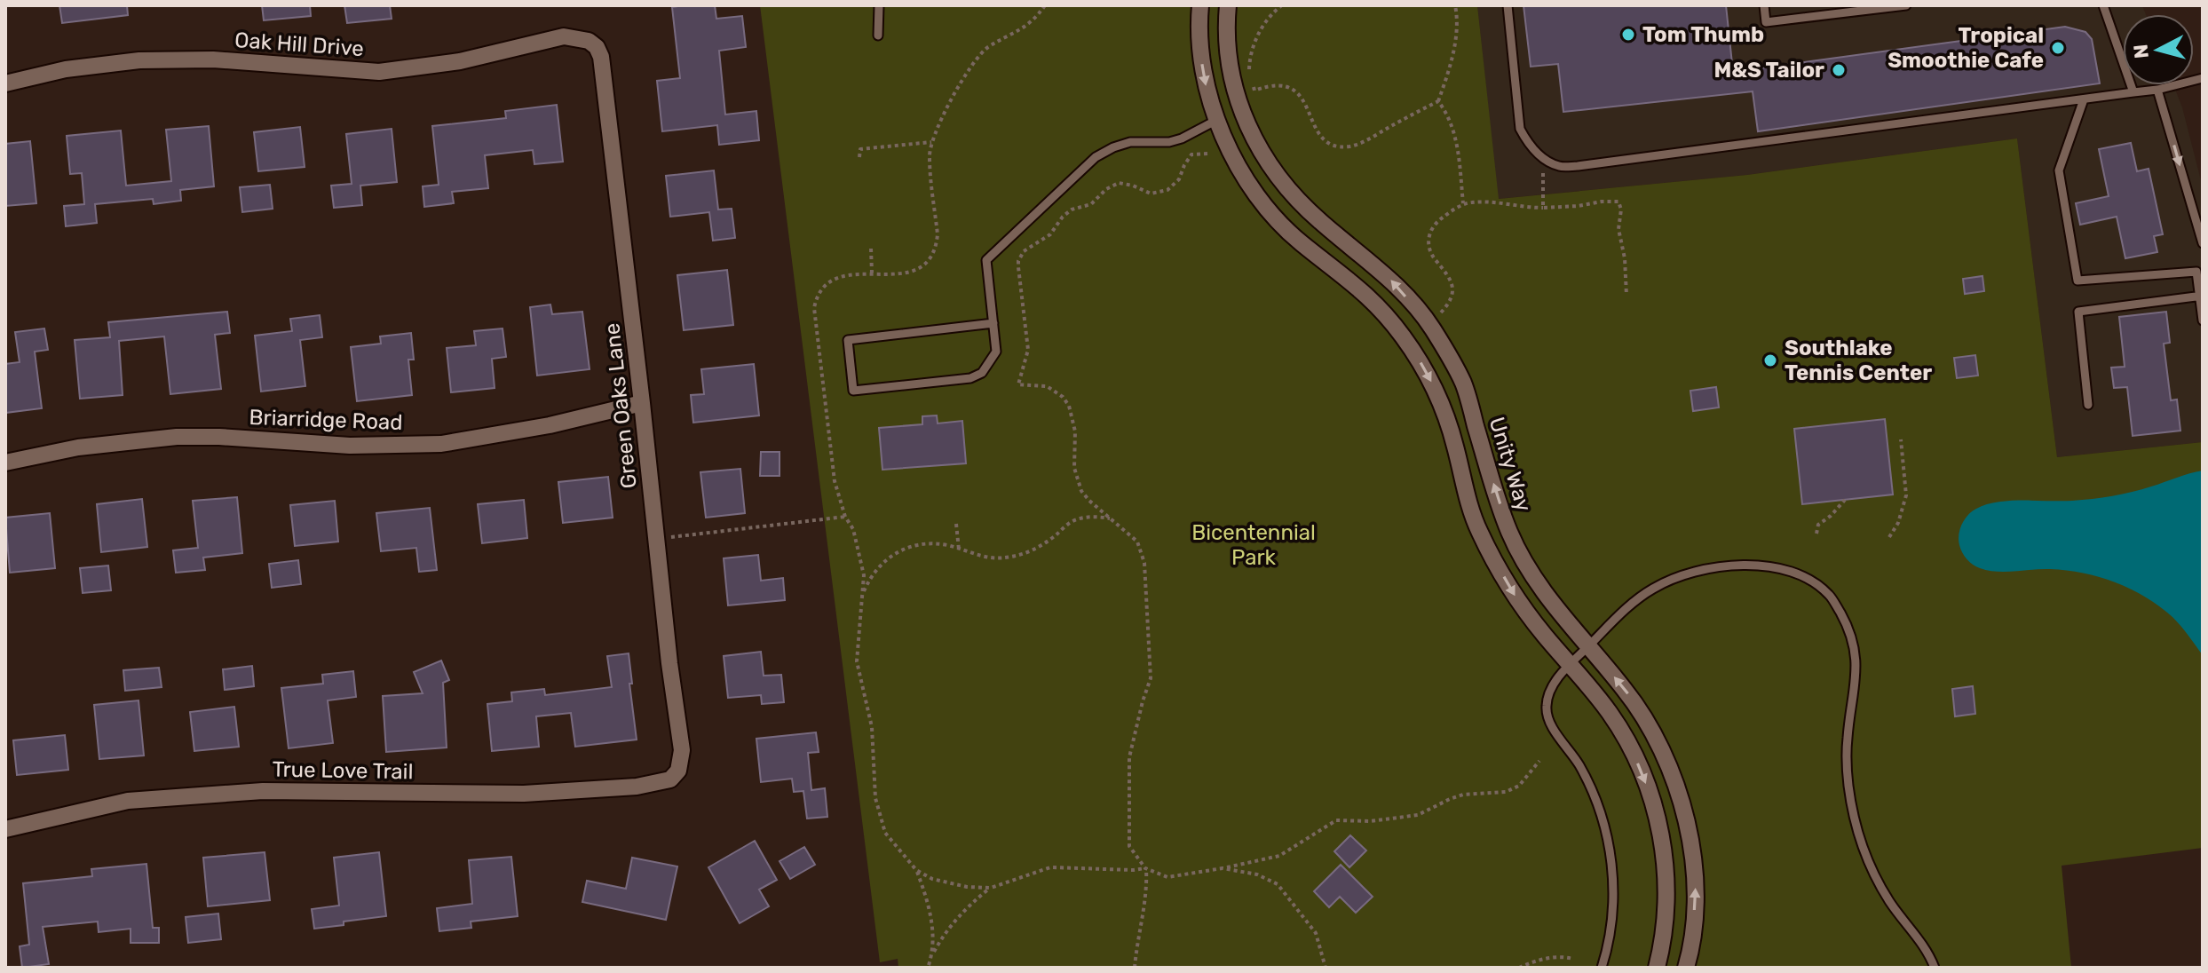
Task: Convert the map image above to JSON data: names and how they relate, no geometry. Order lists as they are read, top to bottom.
{
  "streets": {
    "street": [
      "Oak Hill Drive",
      "Green Oaks Lane",
      "Briarridge Road",
      "Unity Way",
      "True Love Trail"
    ]
  },
  "crossings": [
    ["Oak Hill Drive", "Green Oaks Lane"],
    ["Green Oaks Lane", "Briarridge Road"],
    ["Green Oaks Lane", "True Love Trail"]
  ],
  "parks": ["Bicentennial Park"],
  "places": [
    "Tom Thumb",
    "Tropical Smoothie Cafe",
    "M&S Tailor",
    "Southlake Tennis Center"
  ],
  "north": "left"
}
